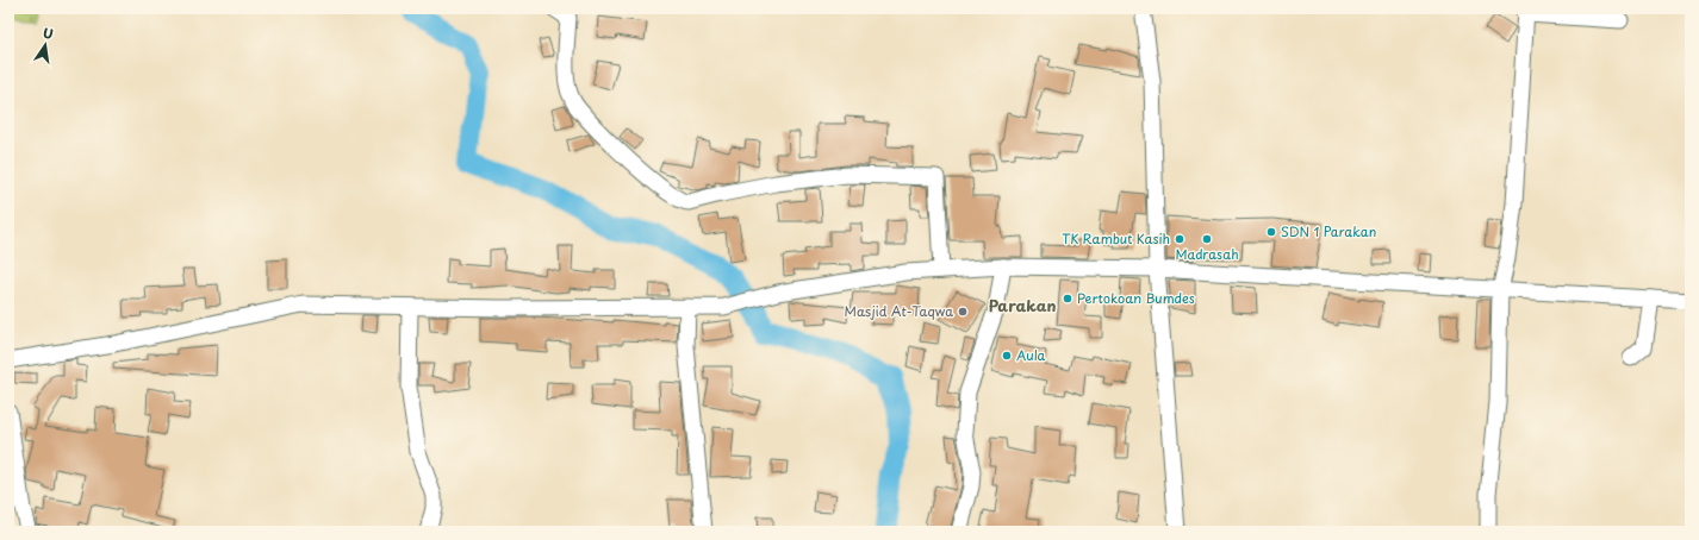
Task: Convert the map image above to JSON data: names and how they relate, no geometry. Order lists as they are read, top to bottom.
{
  "districts": ["Parakan"],
  "places": [
    "SDN 1 Parakan",
    "TK Rambut Kasih",
    "Madrasah",
    "Pertokoan Bumdes",
    "Masjid At-Taqwa",
    "Aula"
  ],
  "north": "top"
}
